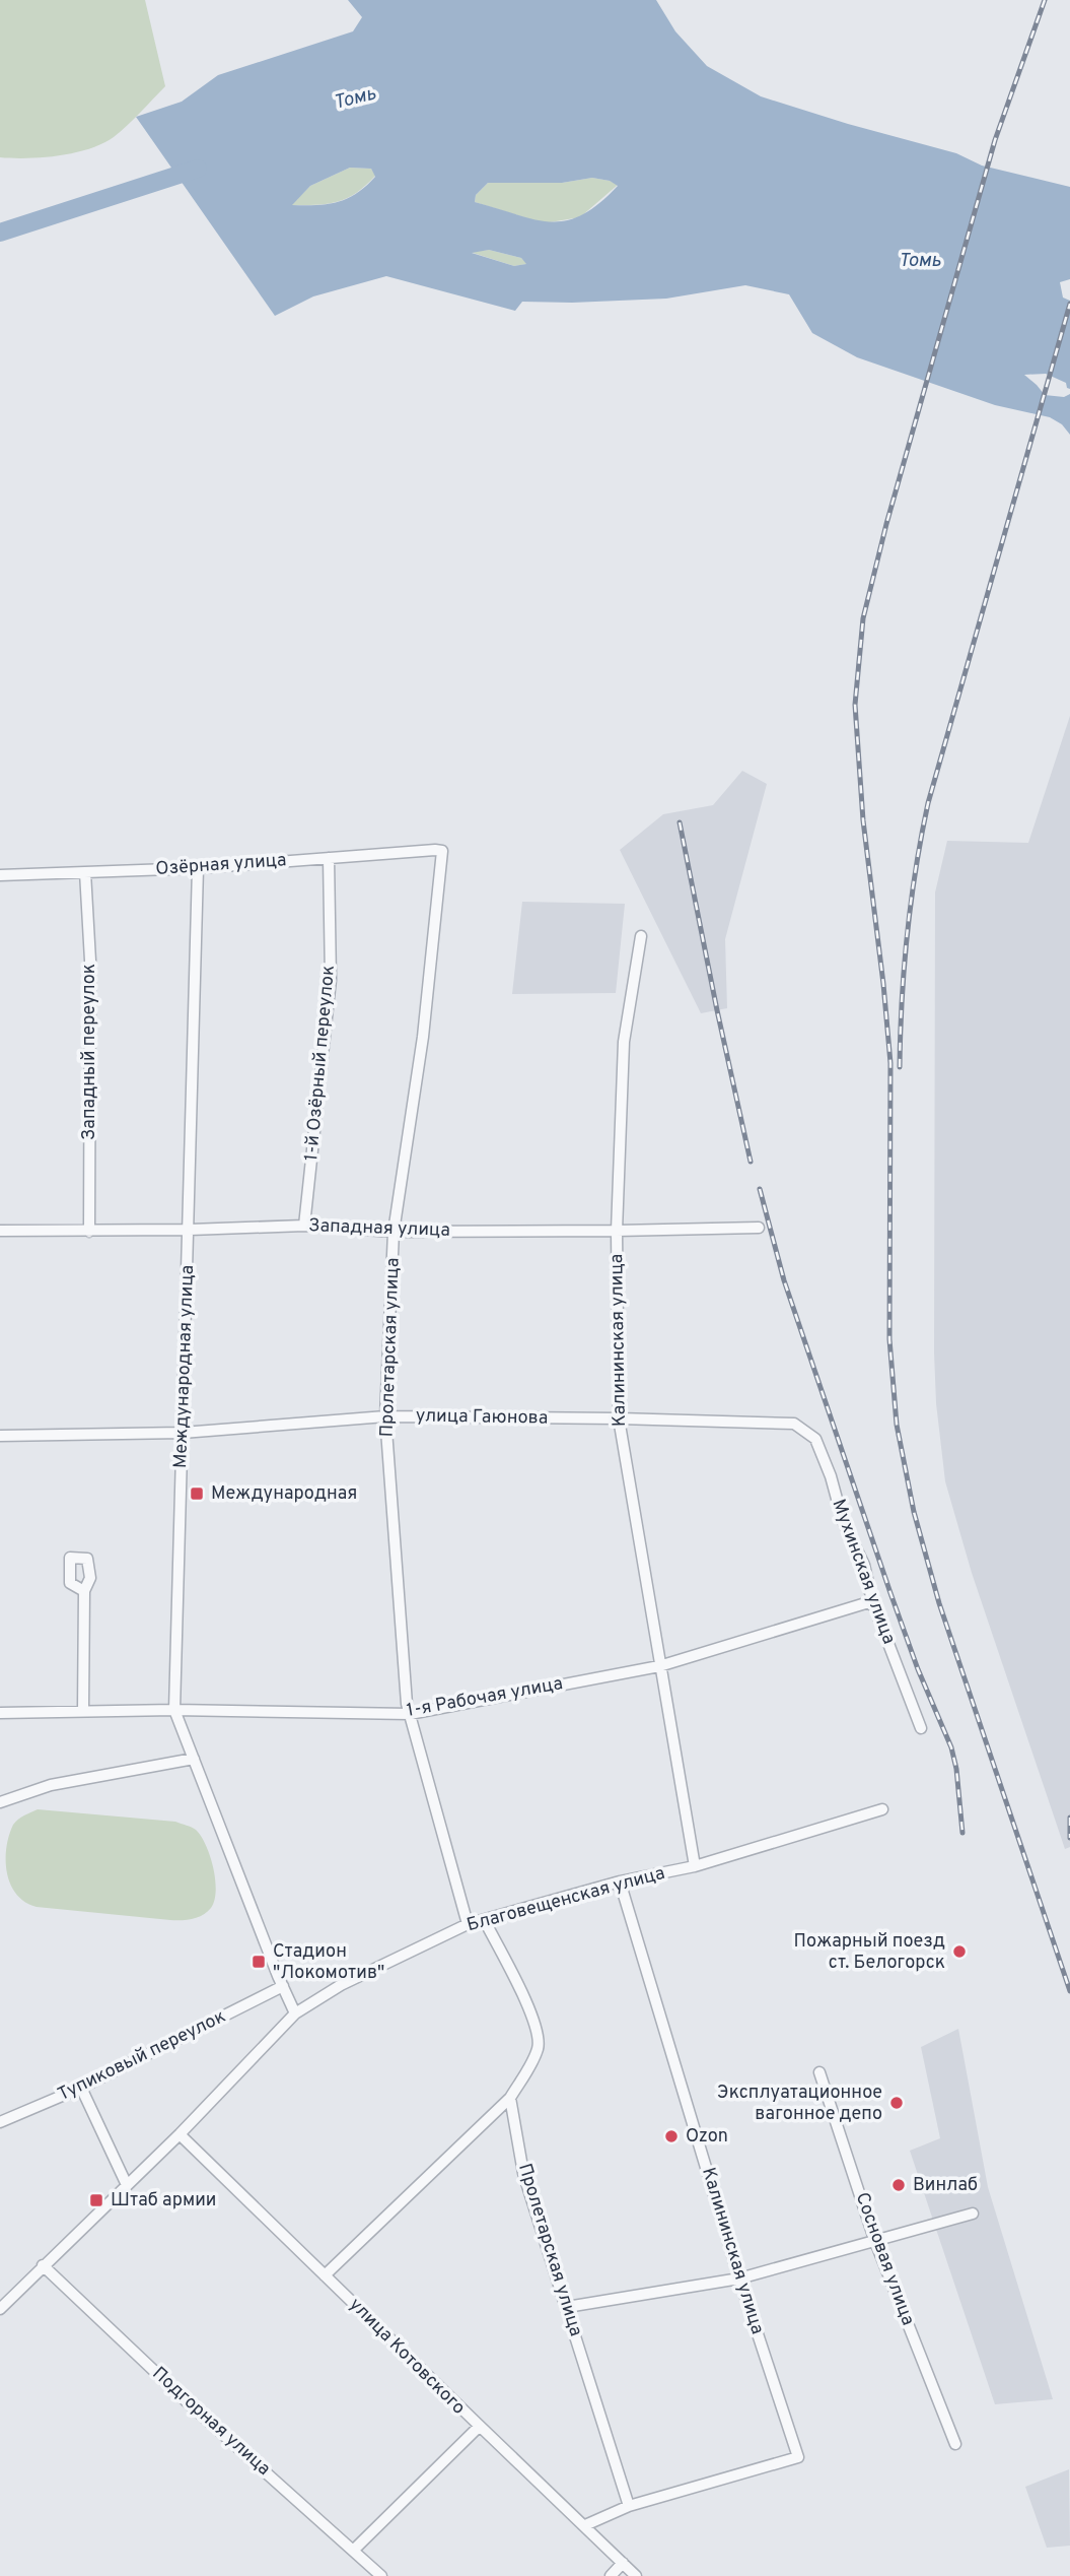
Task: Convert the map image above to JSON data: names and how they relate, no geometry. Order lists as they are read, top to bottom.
{
  "streets": {
    "street": [
      "Озёрная улица",
      "Западный переулок",
      "1-й Озёрный переулок",
      "Западная улица",
      "Калининская улица",
      "Пролетарская улица",
      "Международная улица",
      "улица Гаюнова",
      "Мухинская улица",
      "1-я Рабочая улица",
      "Благовещенская улица",
      "Тупиковый переулок",
      "Сосновая улица",
      "улица Котовского",
      "Подгорная улица"
    ]
  },
  "crossings": [
    ["Озёрная улица", "Западный переулок"],
    ["Озёрная улица", "1-й Озёрный переулок"],
    ["Озёрная улица", "Пролетарская улица"],
    ["Озёрная улица", "Международная улица"],
    ["Западный переулок", "Западная улица"],
    ["1-й Озёрный переулок", "Западная улица"],
    ["Западная улица", "Калининская улица"],
    ["Западная улица", "Пролетарская улица"],
    ["Западная улица", "Международная улица"],
    ["Калининская улица", "Пролетарская улица"],
    ["Калининская улица", "улица Гаюнова"],
    ["Калининская улица", "1-я Рабочая улица"],
    ["Калининская улица", "Благовещенская улица"],
    ["Пролетарская улица", "улица Гаюнова"],
    ["Пролетарская улица", "1-я Рабочая улица"],
    ["Пролетарская улица", "Благовещенская улица"],
    ["Международная улица", "улица Гаюнова"],
    ["Международная улица", "1-я Рабочая улица"],
    ["Международная улица", "Благовещенская улица"],
    ["Международная улица", "Тупиковый переулок"],
    ["улица Гаюнова", "Мухинская улица"],
    ["Мухинская улица", "1-я Рабочая улица"],
    ["Благовещенская улица", "улица Котовского"],
    ["Благовещенская улица", "Подгорная улица"]
  ],
  "water": ["Томь"],
  "places": {
    "transit": ["Международная", "Стадион \"Локомотив\"", "Штаб армии"],
    "other": [
      "Пожарный поезд ст. Белогорск",
      "Эксплуатационное вагонное депо",
      "Ozon",
      "Винлаб"
    ]
  }
}
